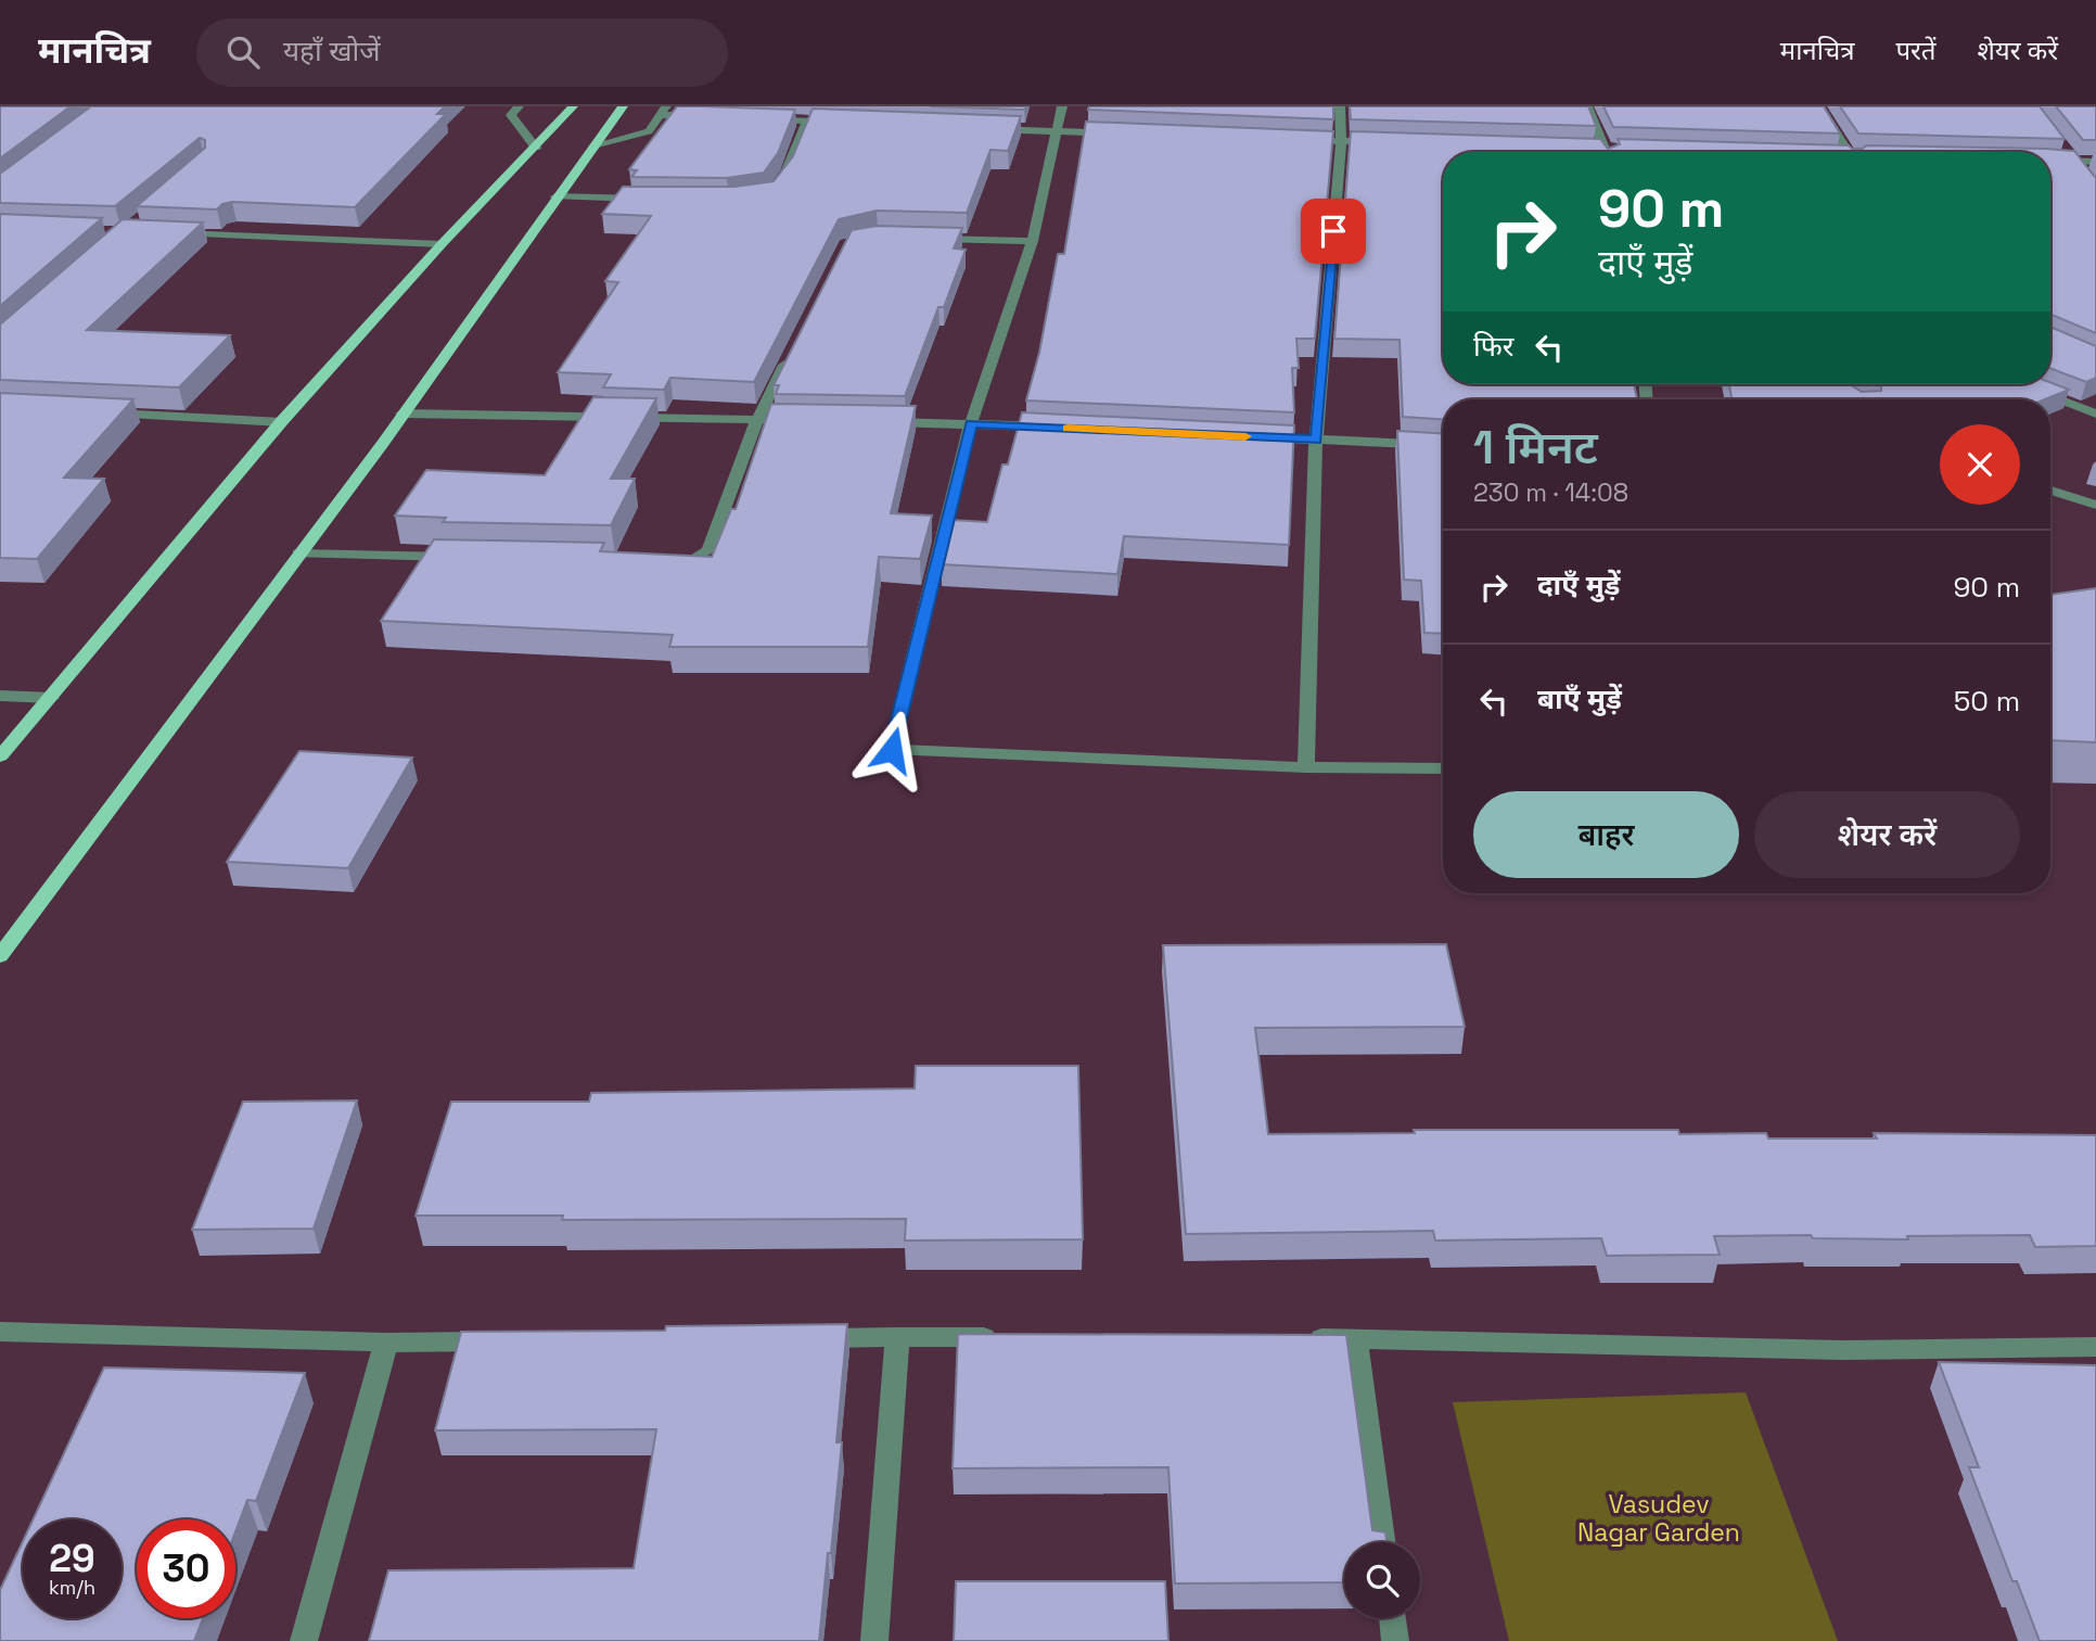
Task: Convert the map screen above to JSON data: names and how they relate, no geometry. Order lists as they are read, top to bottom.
{
  "parks": ["Vasudev Nagar Garden"],
  "page": {
    "header": "मानचित्र",
    "search": "यहाँ खोजें",
    "nav": ["मानचित्र", "परतें", "शेयर करें"],
    "turn": ["90 m", "दाएँ मुड़ें"],
    "then": "फिर",
    "heading": ["1 मिनट", "230 m · 14:08"],
    "list": [
      {
        "name": "दाएँ मुड़ें",
        "value": "90 m"
      },
      {
        "name": "बाएँ मुड़ें",
        "value": "50 m"
      }
    ],
    "buttons": ["बाहर", "शेयर करें"],
    "speed": "29 km/h",
    "limit": "30"
  }
}
